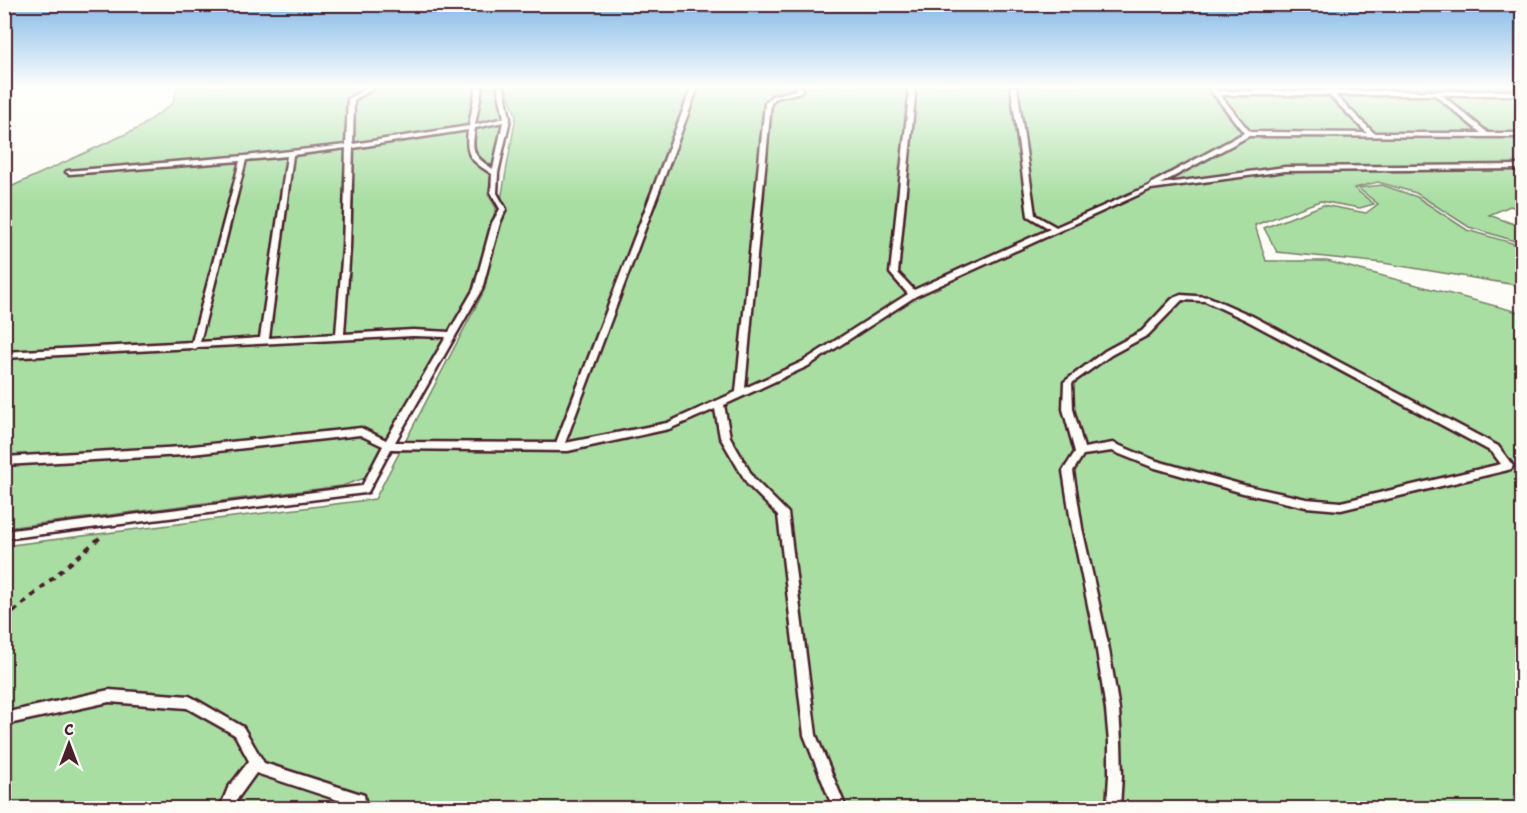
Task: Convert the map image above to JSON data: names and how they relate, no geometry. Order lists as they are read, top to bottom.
{
  "north": "top"
}
